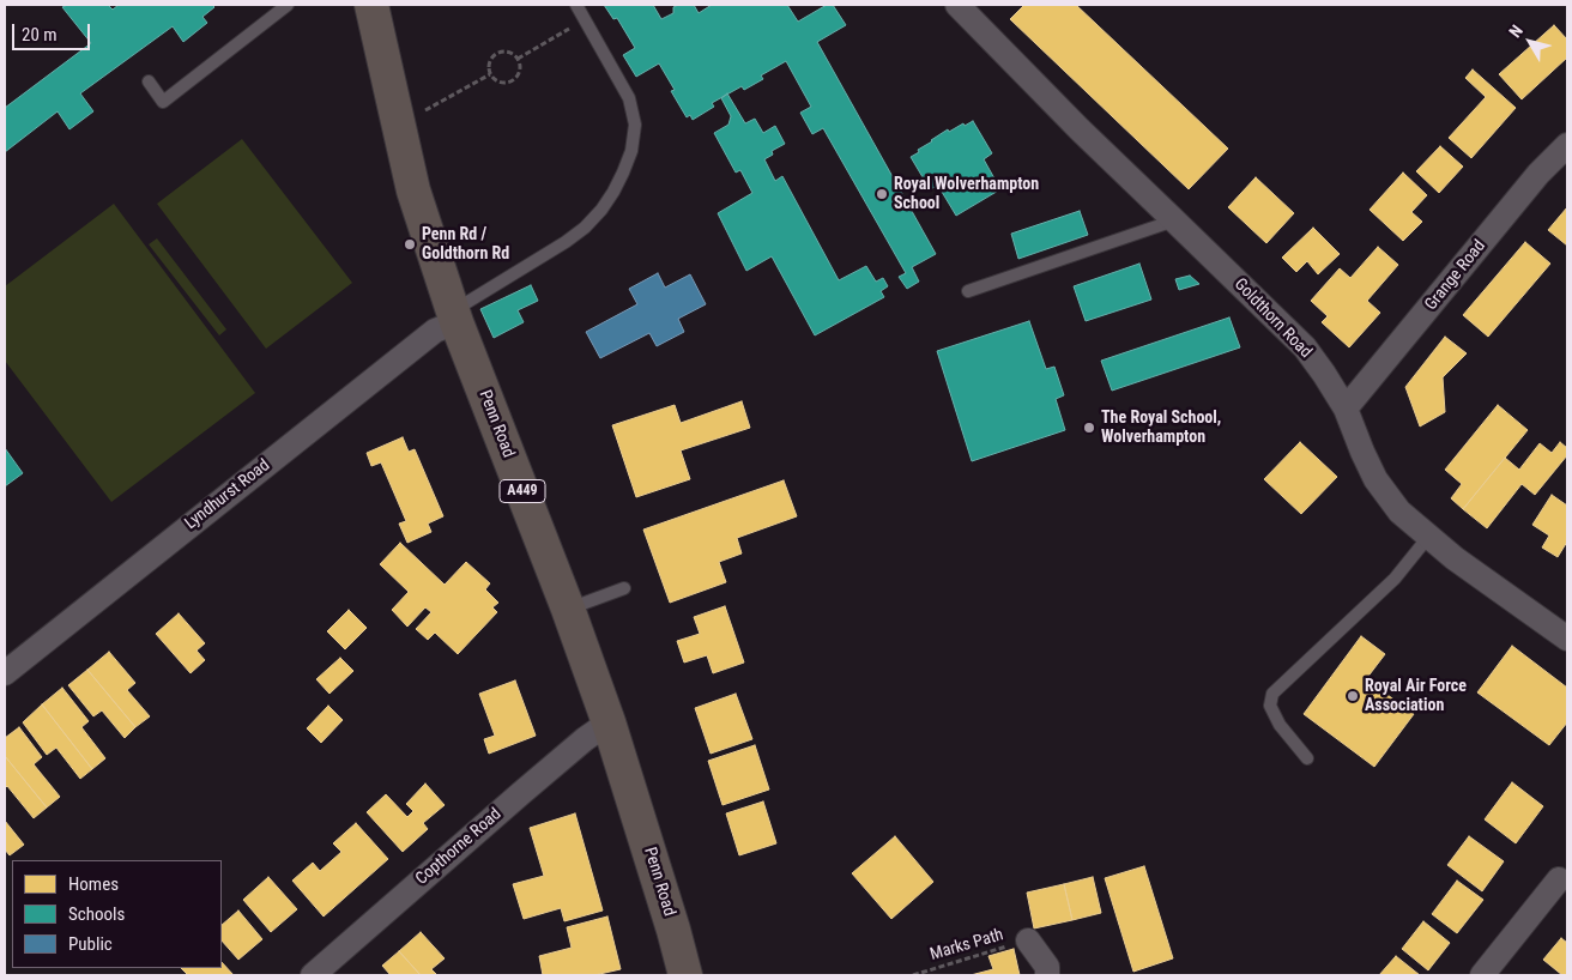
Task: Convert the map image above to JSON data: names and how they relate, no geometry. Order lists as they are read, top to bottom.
{
  "streets": {
    "highway": ["Penn Road", "A449"],
    "street": [
      "Grange Road",
      "Goldthorn Road",
      "Lyndhurst Road",
      "Copthorne Road"
    ],
    "path": ["Marks Path"]
  },
  "crossings": [
    ["Grange Road", "Goldthorn Road"],
    ["Penn Road", "Lyndhurst Road"],
    ["Penn Road", "Copthorne Road"]
  ],
  "places": [
    "Royal Wolverhampton School",
    "Penn Rd / Goldthorn Rd",
    "The Royal School, Wolverhampton",
    "Royal Air Force Association"
  ],
  "legend": ["Homes", "Schools", "Public"],
  "scale_bar": "20 m",
  "north": "top left"
}
